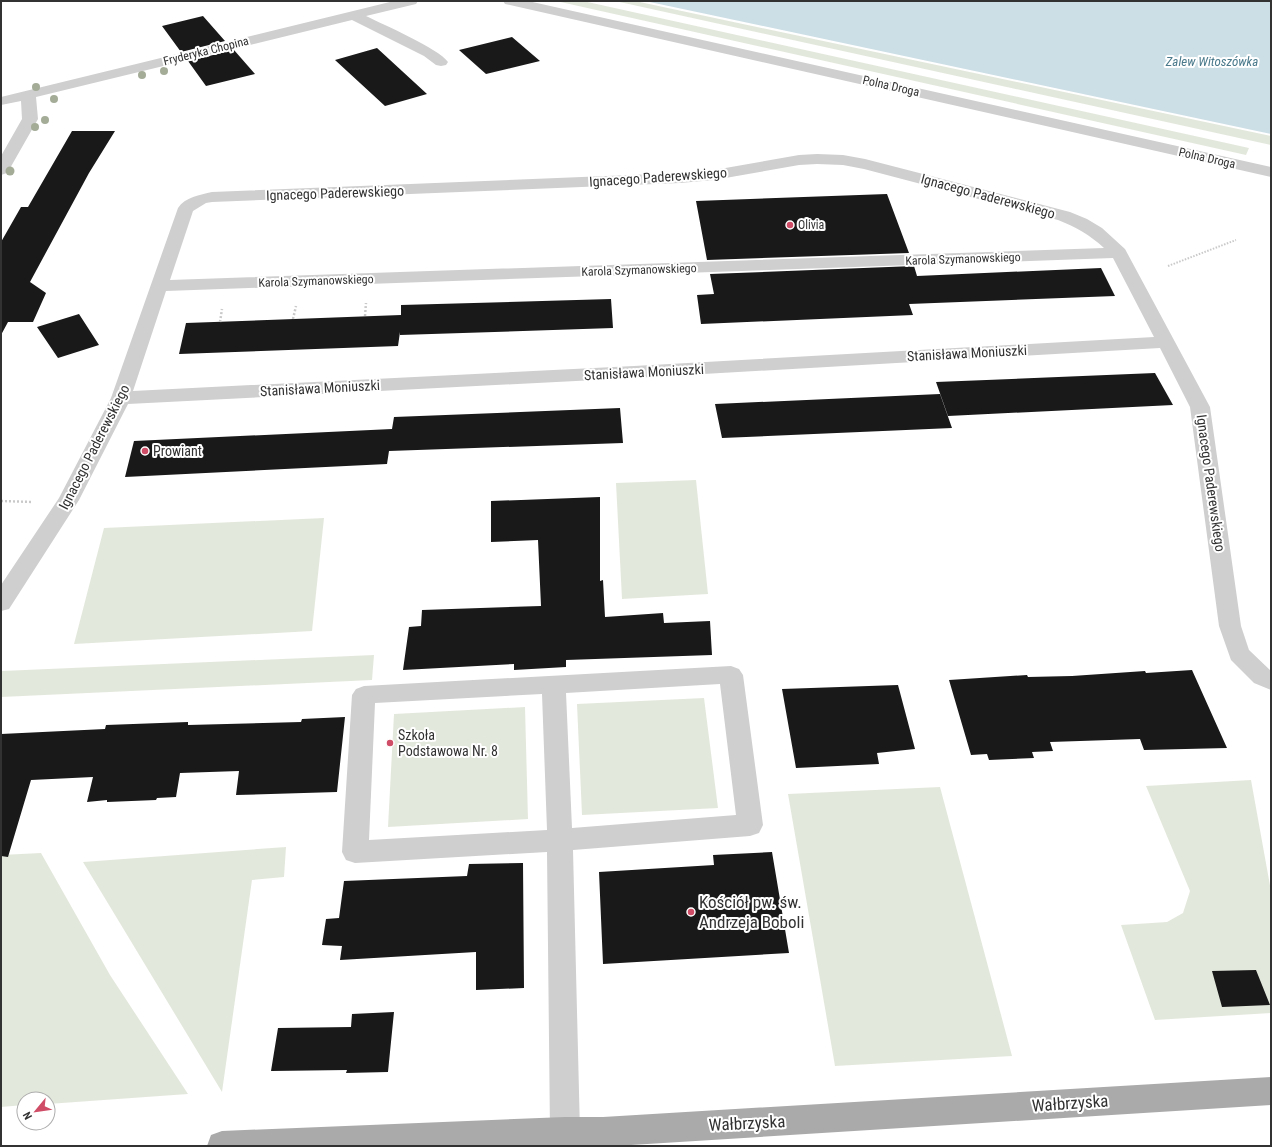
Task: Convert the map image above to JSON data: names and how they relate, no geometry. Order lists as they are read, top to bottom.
{
  "streets": {
    "main road": ["Wałbrzyska"],
    "street": [
      "Fryderyka Chopina",
      "Polna Droga",
      "Ignacego Paderewskiego",
      "Karola Szymanowskiego",
      "Stanisława Moniuszki"
    ]
  },
  "crossings": [
    ["Ignacego Paderewskiego", "Karola Szymanowskiego"],
    ["Ignacego Paderewskiego", "Stanisława Moniuszki"]
  ],
  "water": ["Zalew Witoszówka"],
  "places": [
    "Olivia",
    "Prowiant",
    "Szkoła Podstawowa Nr. 8",
    "Kościół pw. św. Andrzeja Boboli"
  ],
  "north": "bottom left"
}
